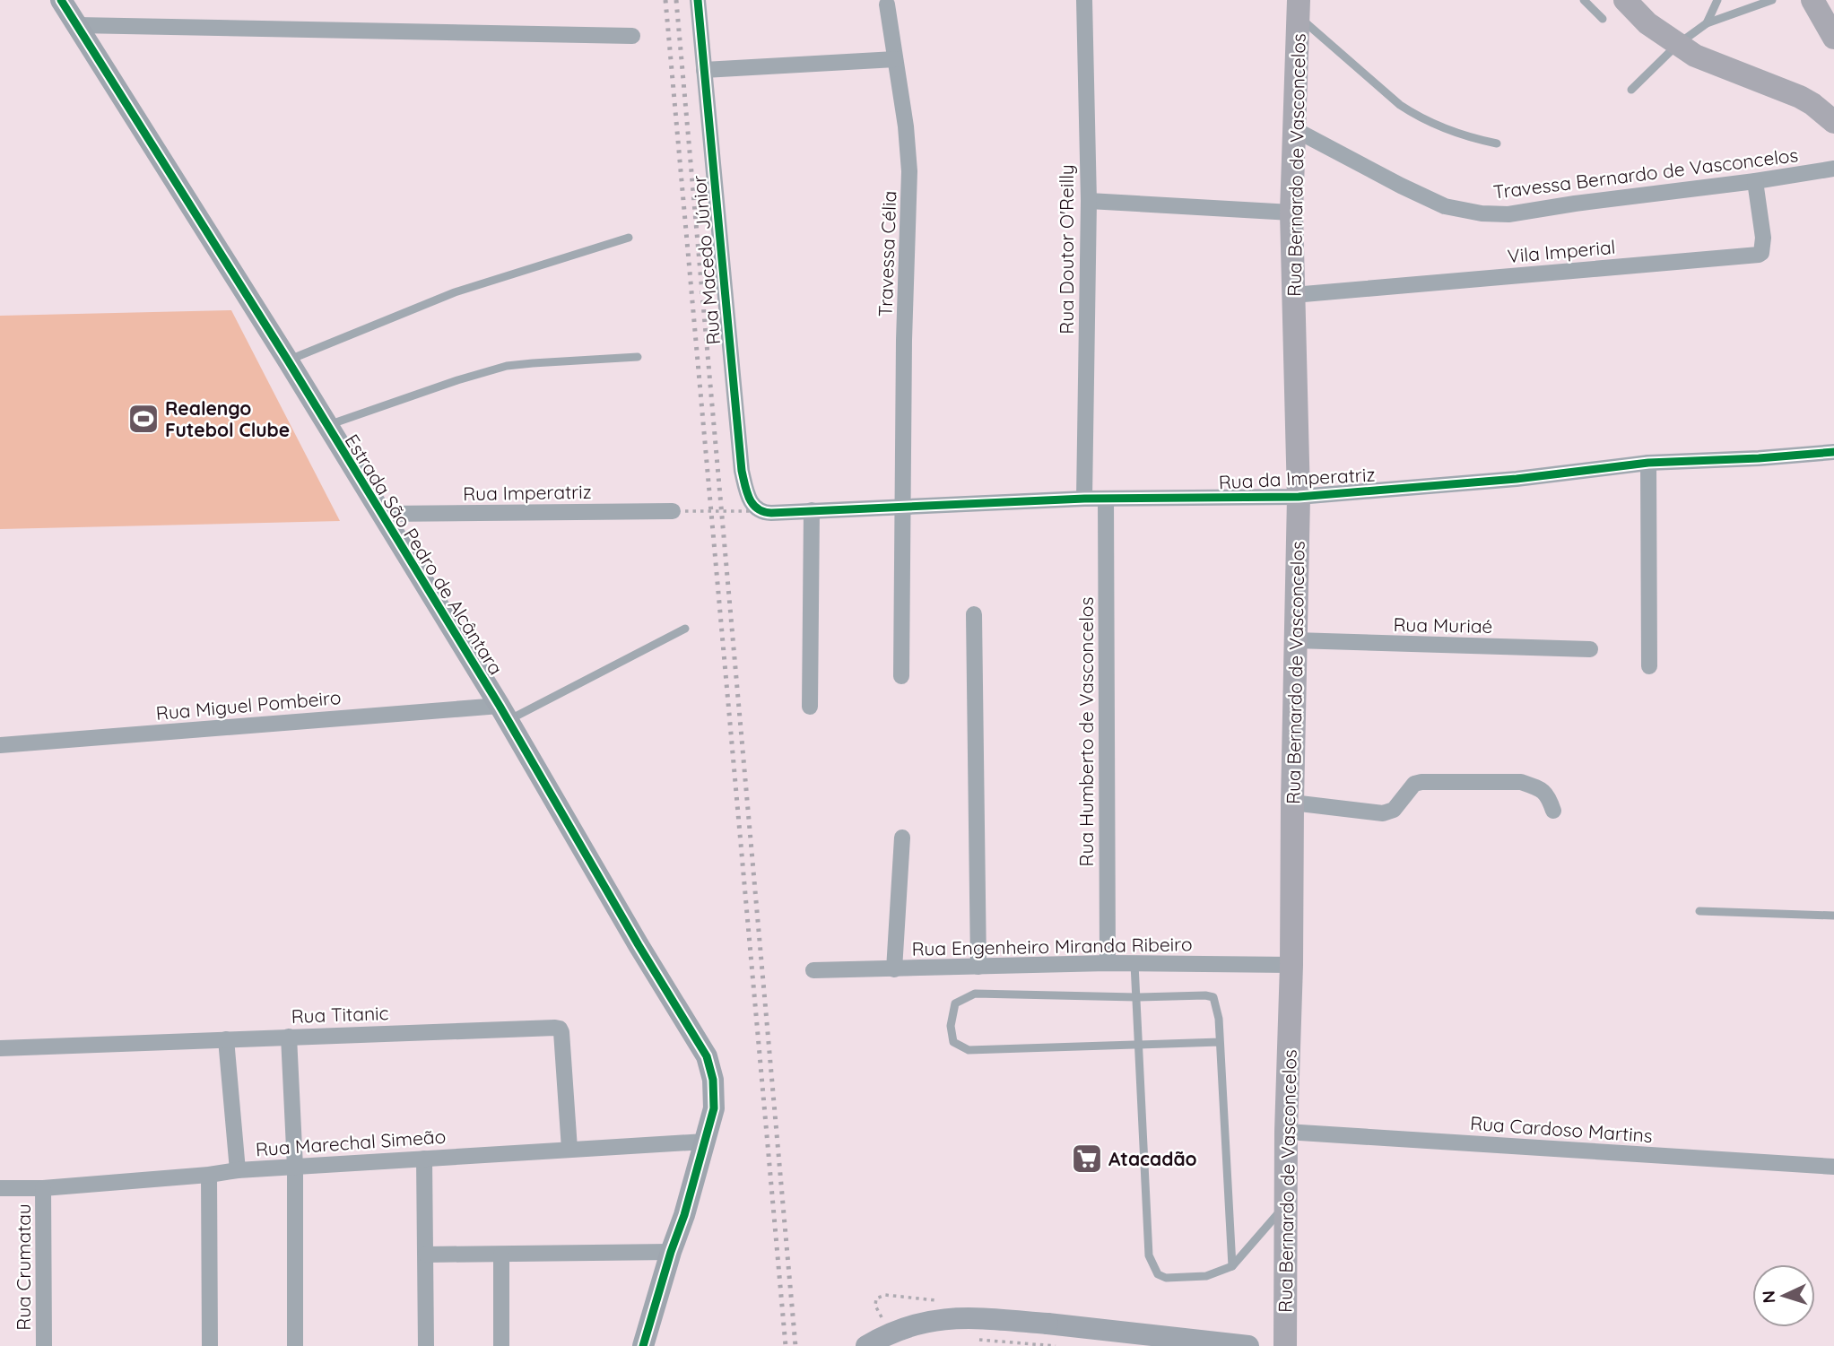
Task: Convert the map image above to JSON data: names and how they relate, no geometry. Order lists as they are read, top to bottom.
{
  "streets": {
    "main road": ["Rua Bernardo de Vasconcelos"],
    "street": [
      "Travessa Bernardo de Vasconcelos",
      "Rua Doutor O'Reilly",
      "Vila Imperial",
      "Travessa Célia",
      "Rua Macedo Júnior",
      "Rua da Imperatriz",
      "Rua Imperatriz",
      "Estrada São Pedro de Alcântara",
      "Rua Muriaé",
      "Rua Miguel Pombeiro",
      "Rua Humberto de Vasconcelos",
      "Rua Engenheiro Miranda Ribeiro",
      "Rua Titanic",
      "Rua Cardoso Martins",
      "Rua Marechal Simeão",
      "Rua Crumatau"
    ]
  },
  "crossings": [
    ["Rua Bernardo de Vasconcelos", "Travessa Bernardo de Vasconcelos"],
    ["Rua Bernardo de Vasconcelos", "Vila Imperial"],
    ["Rua Bernardo de Vasconcelos", "Rua da Imperatriz"],
    ["Rua Bernardo de Vasconcelos", "Rua Muriaé"],
    ["Rua Bernardo de Vasconcelos", "Rua Engenheiro Miranda Ribeiro"],
    ["Rua Bernardo de Vasconcelos", "Rua Cardoso Martins"],
    ["Travessa Bernardo de Vasconcelos", "Vila Imperial"],
    ["Rua Doutor O'Reilly", "Rua da Imperatriz"],
    ["Travessa Célia", "Rua da Imperatriz"],
    ["Rua Macedo Júnior", "Rua da Imperatriz"],
    ["Rua da Imperatriz", "Rua Humberto de Vasconcelos"],
    ["Rua Imperatriz", "Estrada São Pedro de Alcântara"],
    ["Estrada São Pedro de Alcântara", "Rua Miguel Pombeiro"],
    ["Estrada São Pedro de Alcântara", "Rua Marechal Simeão"],
    ["Rua Humberto de Vasconcelos", "Rua Engenheiro Miranda Ribeiro"],
    ["Rua Titanic", "Rua Marechal Simeão"],
    ["Rua Marechal Simeão", "Rua Crumatau"]
  ],
  "places": {
    "sports": ["Realengo Futebol Clube"],
    "supermarket": ["Atacadão"]
  },
  "north": "left"
}
